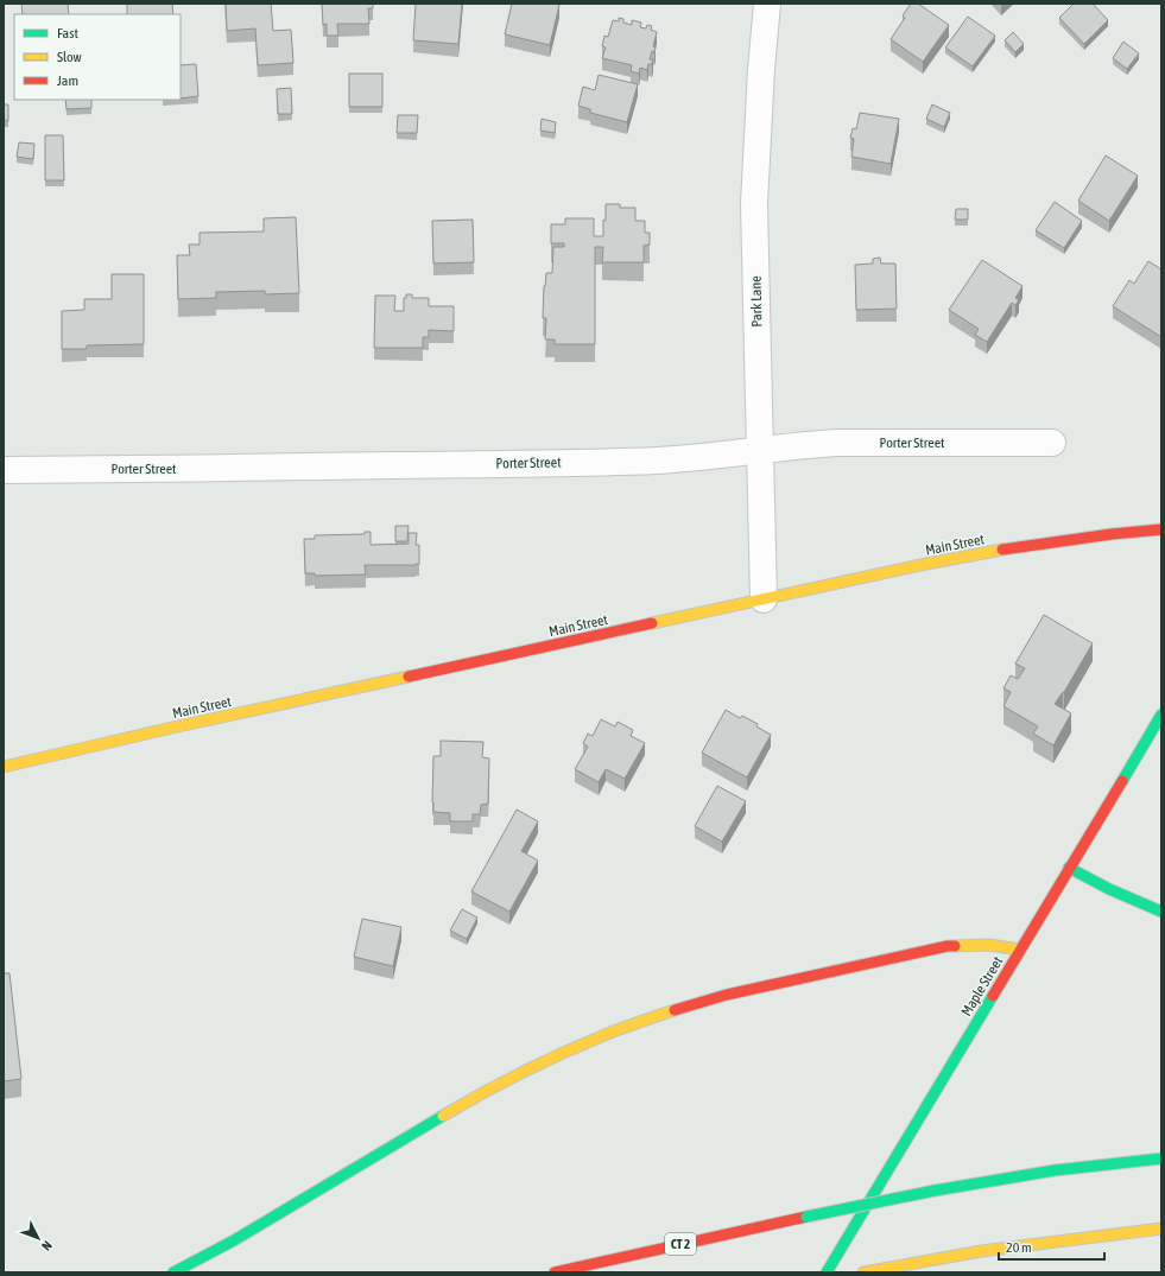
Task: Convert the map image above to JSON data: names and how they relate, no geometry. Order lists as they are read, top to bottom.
{
  "streets": {
    "main road": ["Main Street", "Maple Street", "CT 2"],
    "street": ["Park Lane", "Porter Street"]
  },
  "crossings": [
    ["Park Lane", "Porter Street"],
    ["Park Lane", "Main Street"]
  ],
  "legend": ["Fast", "Slow", "Jam"],
  "scale_bar": "20 m",
  "north": "bottom right"
}
